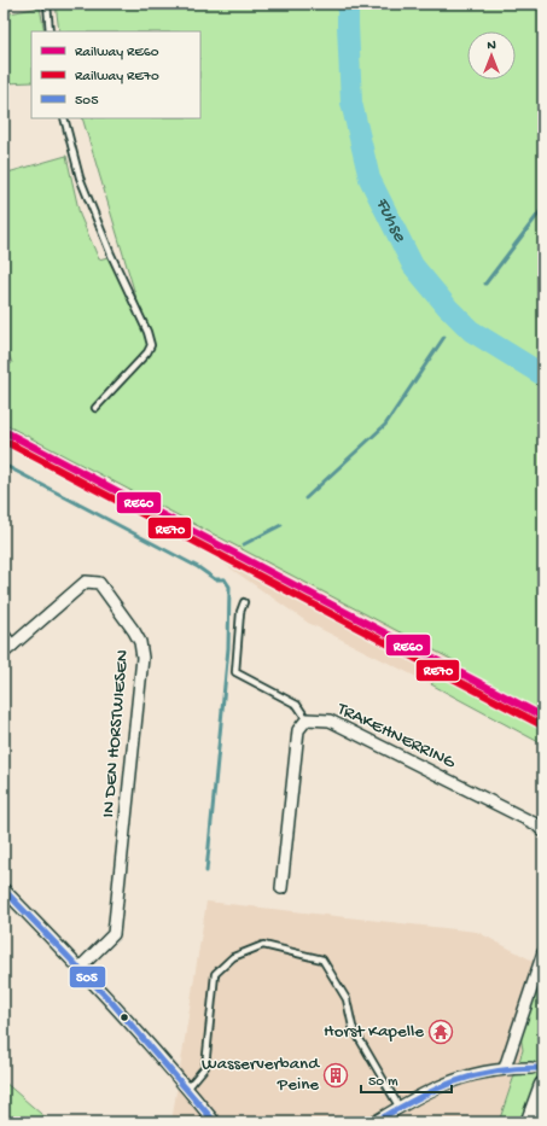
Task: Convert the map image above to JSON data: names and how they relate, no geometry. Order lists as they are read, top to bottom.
{
  "streets": {
    "street": ["IN DEN HORSTWIESEN", "TRAKEHNERRING"]
  },
  "water": ["Fuhse"],
  "places": {
    "temple": ["Horst Kapelle"],
    "building": ["Wasserverband Peine"]
  },
  "lines": ["rail line RE60", "rail line RE70", "transit line 505"],
  "legend": ["Railway RE60", "Railway RE70", "505"],
  "scale_bar": "50 m",
  "north": "top"
}
